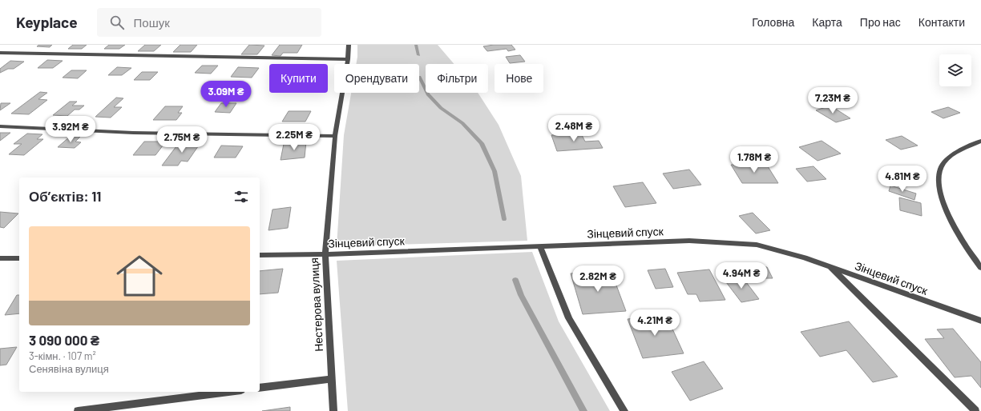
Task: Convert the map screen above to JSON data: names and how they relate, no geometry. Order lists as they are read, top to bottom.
{
  "streets": {
    "street": ["Зінцевий спуск", "Нестерова вулиця"]
  },
  "crossings": [
    ["Зінцевий спуск", "Нестерова вулиця"]
  ],
  "page": {
    "header": "Keyplace",
    "search": "Пошук",
    "nav": [
      "Головна",
      "Карта",
      "Про нас",
      "Контакти"
    ],
    "chip": [
      "Купити",
      "Орендувати",
      "Фільтри",
      "Нове"
    ],
    "price": [
      "3.09M ₴",
      "7.23M ₴",
      "2.48M ₴",
      "3.92M ₴",
      "2.25M ₴",
      "2.75M ₴",
      "1.78M ₴",
      "4.81M ₴",
      "4.94M ₴",
      "2.82M ₴",
      "4.21M ₴"
    ],
    "heading": "Об’єктів: 11",
    "list": [
      {
        "name": "3 090 000 ₴",
        "note": "3-кімн. · 107 m² · Сенявіна вулиця"
      }
    ]
  }
}
